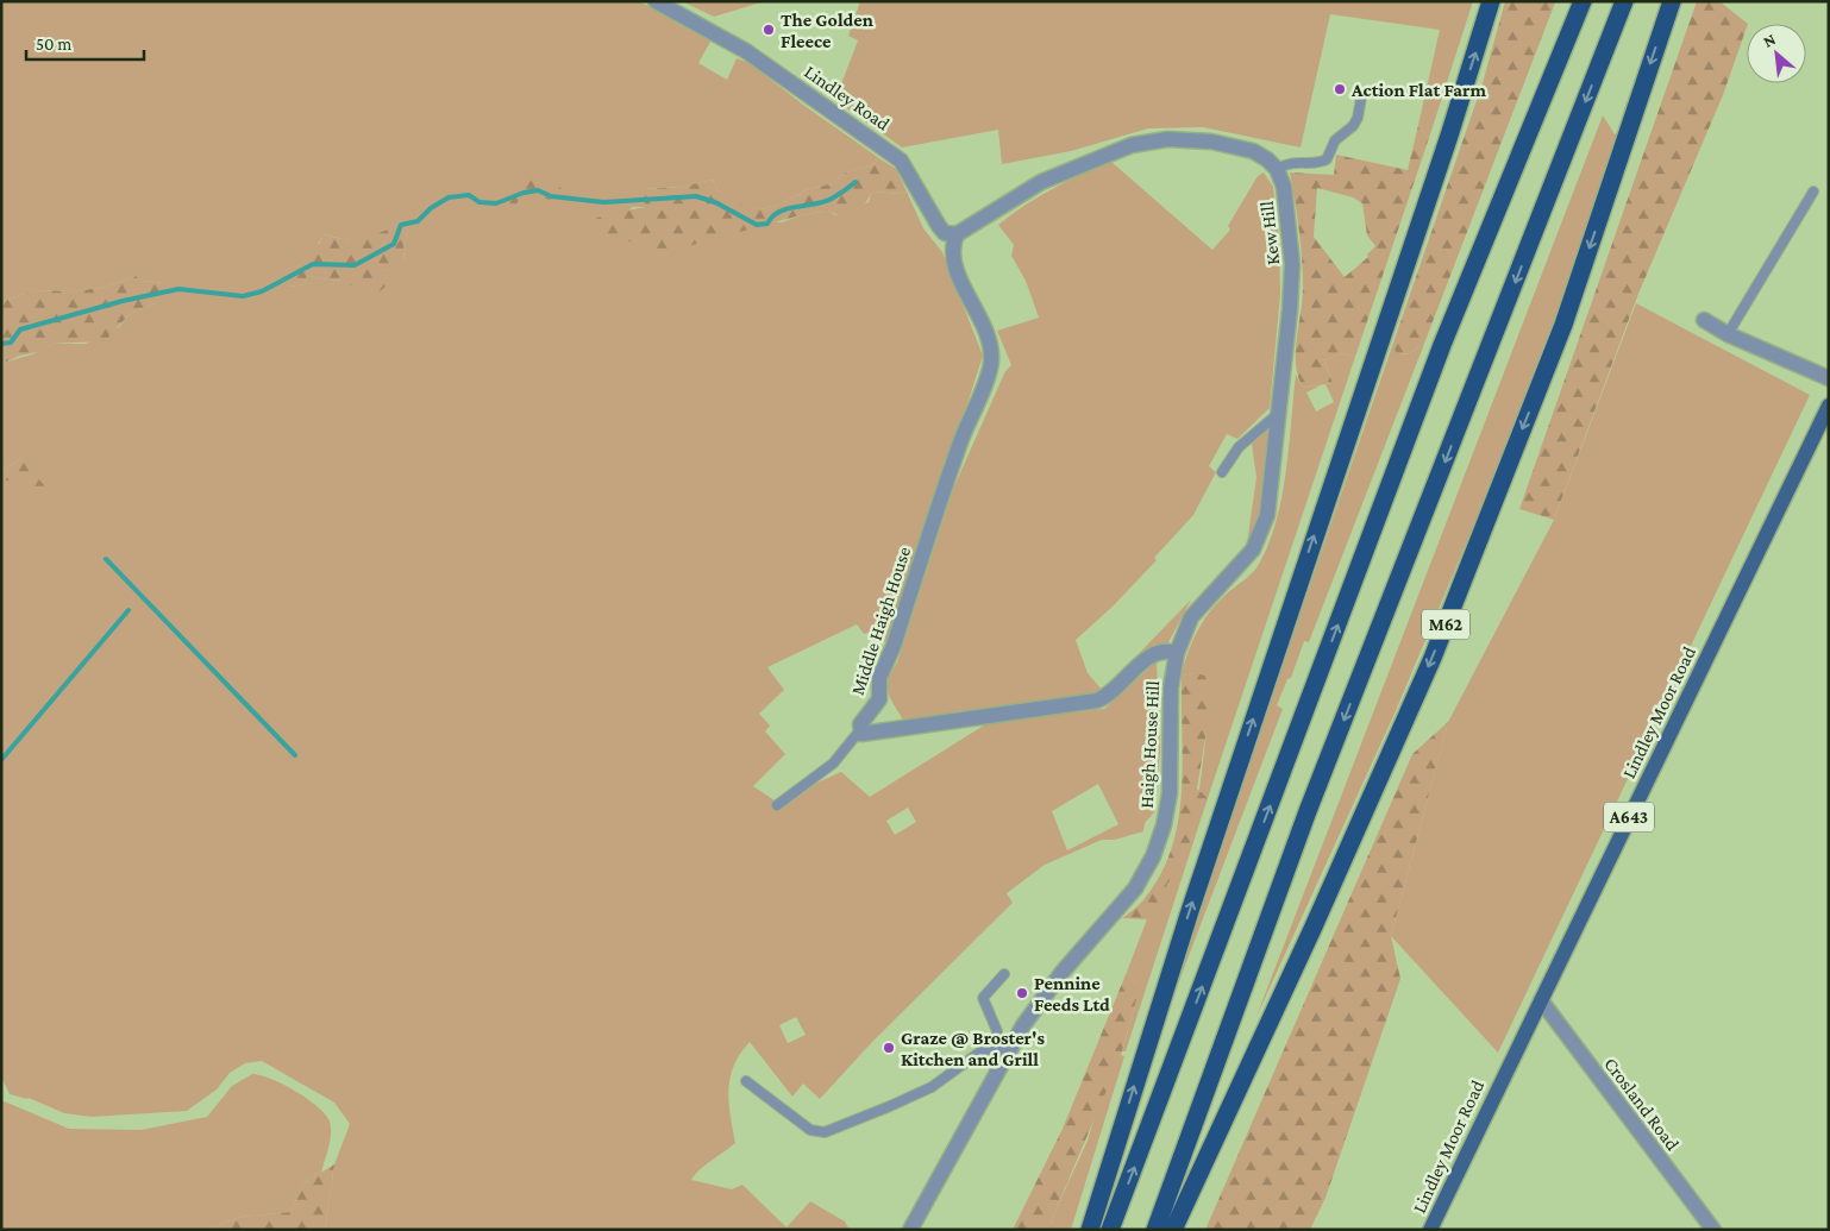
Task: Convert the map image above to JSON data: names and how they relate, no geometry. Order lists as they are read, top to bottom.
{
  "streets": {
    "highway": ["M62"],
    "main road": ["Lindley Moor Road", "A643"],
    "street": [
      "Lindley Road",
      "Kew Hill",
      "Middle Haigh House",
      "Haigh House Hill",
      "Crosland Road"
    ]
  },
  "crossings": [
    ["Lindley Road", "Middle Haigh House"],
    ["Kew Hill", "Haigh House Hill"],
    ["Lindley Moor Road", "Crosland Road"]
  ],
  "places": [
    "The Golden Fleece",
    "Action Flat Farm",
    "Pennine Feeds Ltd",
    "Graze @ Broster's Kitchen and Grill"
  ],
  "scale_bar": "50 m",
  "north": "top left"
}
